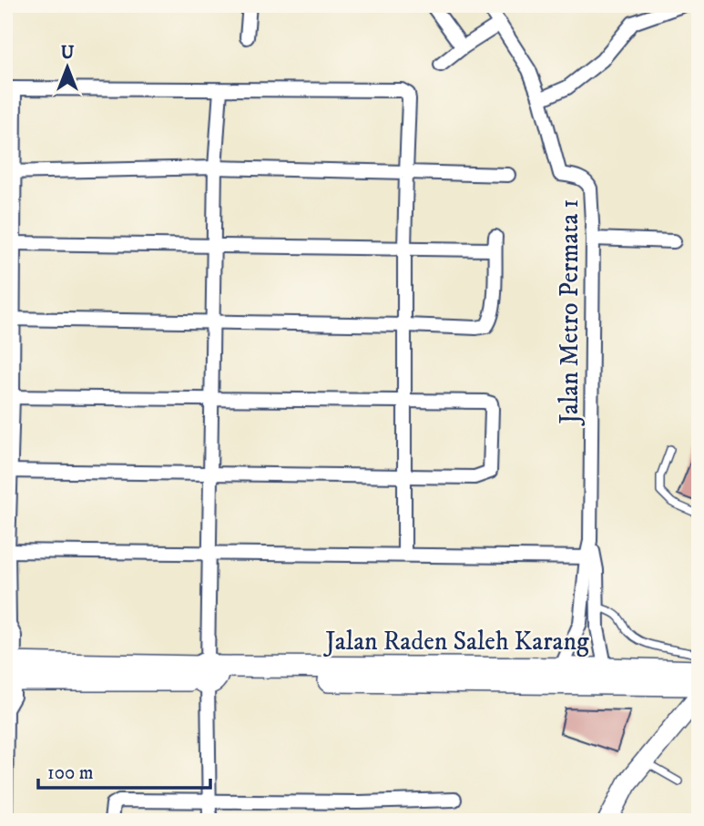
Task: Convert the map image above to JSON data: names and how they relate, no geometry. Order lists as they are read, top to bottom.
{
  "streets": {
    "main road": ["Jalan Raden Saleh Karang"],
    "street": ["Jalan Metro Permata 1"]
  },
  "crossings": [
    ["Jalan Metro Permata 1", "Jalan Raden Saleh Karang"]
  ],
  "scale_bar": "100 m",
  "north": "top"
}
